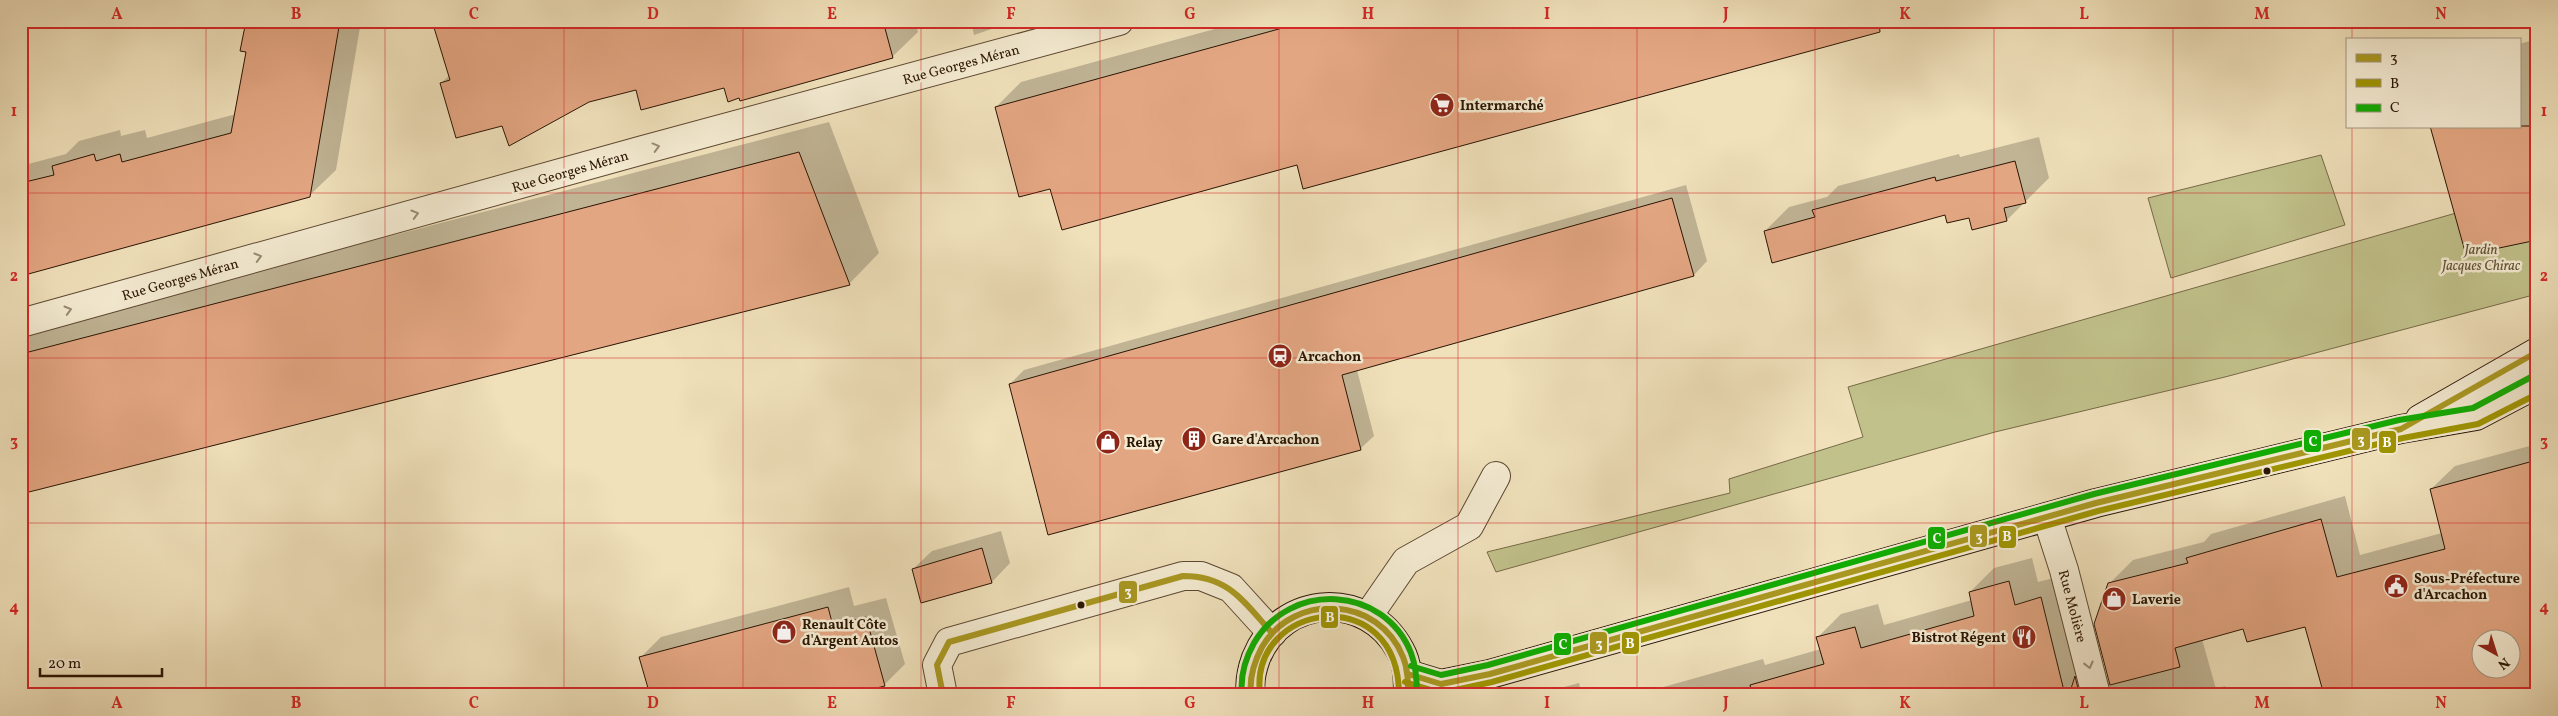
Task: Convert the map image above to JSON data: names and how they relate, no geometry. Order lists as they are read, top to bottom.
{
  "streets": {
    "street": ["Rue Georges Méran", "Rue Molière"]
  },
  "one_way": ["Rue Georges Méran", "Rue Molière"],
  "parks": ["Jardin Jacques Chirac"],
  "places": {
    "supermarket": ["Intermarché"],
    "station": ["Arcachon"],
    "building": ["Gare d'Arcachon"],
    "shop": ["Relay", "Laverie", "Renault Côte d'Argent Autos"],
    "public building": ["Sous-Préfecture d'Arcachon"],
    "restaurant": ["Bistrot Régent"]
  },
  "lines": ["transit line 3", "transit line C", "transit line B"],
  "legend": ["3", "B", "C"],
  "scale_bar": "20 m",
  "north": "bottom right",
  "grid": {
    "columns": [
      "A",
      "B",
      "C",
      "D",
      "E",
      "F",
      "G",
      "H",
      "I",
      "J",
      "K",
      "L",
      "M",
      "N"
    ],
    "rows": [
      "1",
      "2",
      "3",
      "4"
    ]
  }
}
